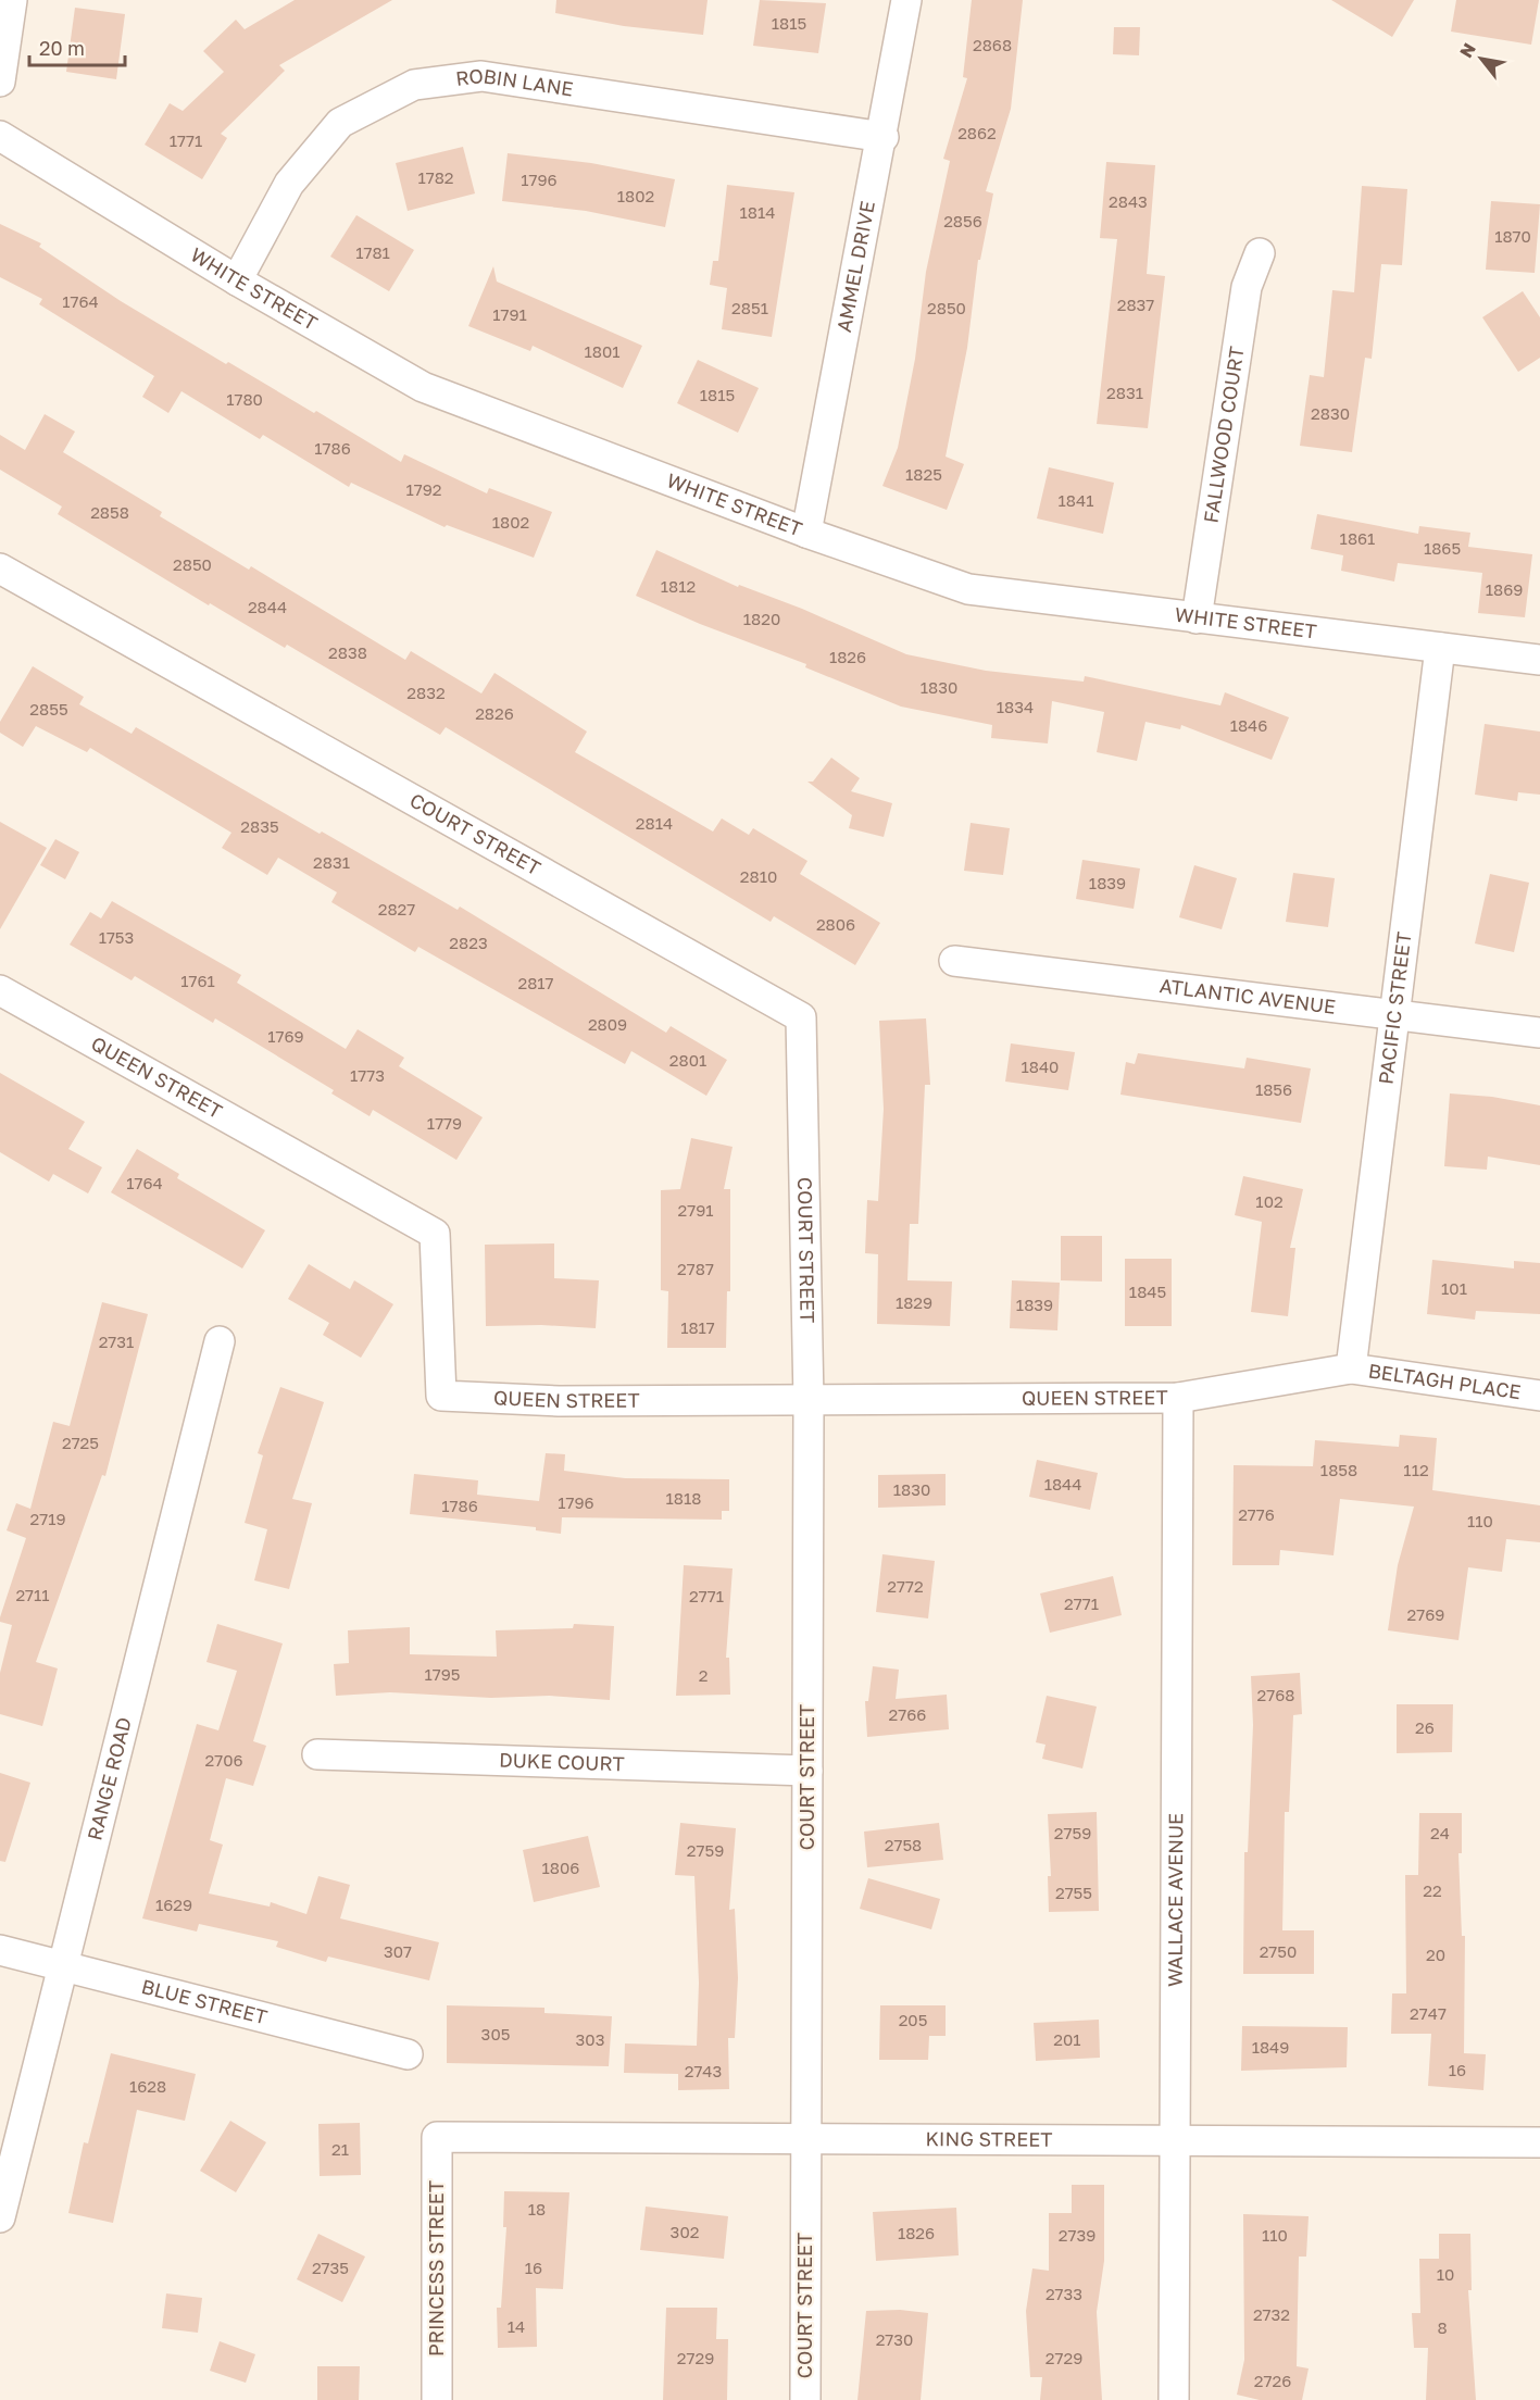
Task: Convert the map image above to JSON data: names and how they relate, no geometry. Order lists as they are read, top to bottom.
{
  "streets": {
    "street": [
      "ROBIN LANE",
      "AMMEL DRIVE",
      "WHITE STREET",
      "FALLWOOD COURT",
      "COURT STREET",
      "ATLANTIC AVENUE",
      "PACIFIC STREET",
      "QUEEN STREET",
      "BELTAGH PLACE",
      "DUKE COURT",
      "RANGE ROAD",
      "WALLACE AVENUE",
      "BLUE STREET",
      "KING STREET",
      "PRINCESS STREET"
    ]
  },
  "crossings": [
    ["ROBIN LANE", "AMMEL DRIVE"],
    ["ROBIN LANE", "WHITE STREET"],
    ["AMMEL DRIVE", "WHITE STREET"],
    ["WHITE STREET", "FALLWOOD COURT"],
    ["WHITE STREET", "PACIFIC STREET"],
    ["COURT STREET", "QUEEN STREET"],
    ["COURT STREET", "DUKE COURT"],
    ["COURT STREET", "KING STREET"],
    ["ATLANTIC AVENUE", "PACIFIC STREET"],
    ["PACIFIC STREET", "QUEEN STREET"],
    ["PACIFIC STREET", "BELTAGH PLACE"],
    ["QUEEN STREET", "BELTAGH PLACE"],
    ["QUEEN STREET", "WALLACE AVENUE"],
    ["RANGE ROAD", "BLUE STREET"],
    ["WALLACE AVENUE", "KING STREET"],
    ["KING STREET", "PRINCESS STREET"]
  ],
  "house_numbers": [
    "1815",
    "2868",
    "2862",
    "1771",
    "1782",
    "1796",
    "1802",
    "2843",
    "1814",
    "2856",
    "1870",
    "1781",
    "1764",
    "2837",
    "2851",
    "2850",
    "1791",
    "1801",
    "2831",
    "1815",
    "1780",
    "2830",
    "1786",
    "1825",
    "1792",
    "1841",
    "2858",
    "1802",
    "1861",
    "1865",
    "2850",
    "1812",
    "1869",
    "2844",
    "1820",
    "2838",
    "1826",
    "1830",
    "2832",
    "1834",
    "2855",
    "2826",
    "1846",
    "2814",
    "2835",
    "2831",
    "2810",
    "1839",
    "2827",
    "2806",
    "1753",
    "2823",
    "1761",
    "2817",
    "2809",
    "1769",
    "2801",
    "1840",
    "1773",
    "1856",
    "1779",
    "1764",
    "102",
    "2791",
    "2787",
    "101",
    "1845",
    "1829",
    "1839",
    "1817",
    "2731",
    "2725",
    "1858",
    "112",
    "1844",
    "1830",
    "1818",
    "1796",
    "1786",
    "2776",
    "2719",
    "110",
    "2772",
    "2711",
    "2771",
    "2771",
    "2769",
    "1795",
    "2",
    "2768",
    "2766",
    "26",
    "2706",
    "2759",
    "24",
    "2758",
    "2759",
    "1806",
    "22",
    "2755",
    "1629",
    "307",
    "2750",
    "20",
    "2747",
    "205",
    "305",
    "303",
    "201",
    "1849",
    "16",
    "2743",
    "1628",
    "21",
    "18",
    "302",
    "1826",
    "2739",
    "110",
    "2735",
    "16",
    "10",
    "2733",
    "2732",
    "14",
    "8",
    "2730",
    "2729",
    "2729",
    "2726"
  ],
  "scale_bar": "20 m",
  "north": "top left"
}
